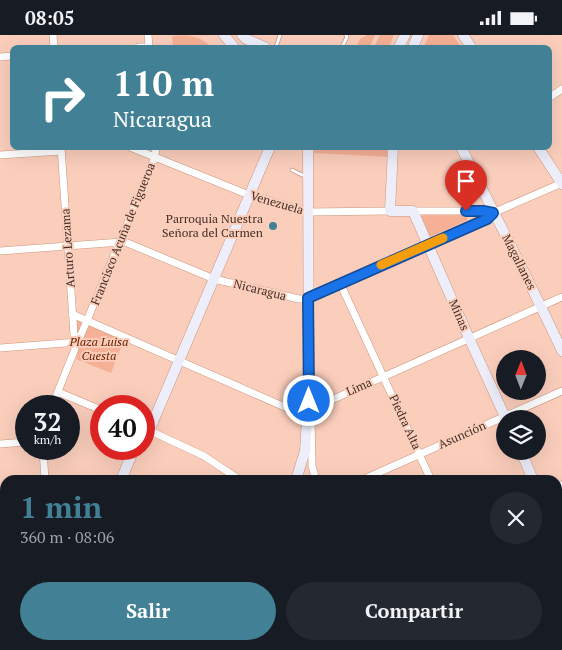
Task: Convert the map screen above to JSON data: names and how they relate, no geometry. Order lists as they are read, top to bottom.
{
  "streets": {
    "street": [
      "Venezuela",
      "Francisco Acuña de Figueroa",
      "Arturo Lezama",
      "Magallanes",
      "Nicaragua",
      "Minas",
      "Lima",
      "Piedra Alta",
      "Asunción"
    ]
  },
  "crossings": [
    ["Venezuela", "Francisco Acuña de Figueroa"],
    ["Venezuela", "Magallanes"],
    ["Venezuela", "Minas"],
    ["Francisco Acuña de Figueroa", "Arturo Lezama"],
    ["Francisco Acuña de Figueroa", "Nicaragua"],
    ["Arturo Lezama", "Nicaragua"],
    ["Magallanes", "Lima"],
    ["Minas", "Lima"],
    ["Lima", "Piedra Alta"],
    ["Piedra Alta", "Asunción"]
  ],
  "parks": ["Plaza Luisa Cuesta"],
  "places": ["Parroquia Nuestra Señora del Carmen"],
  "north": "top",
  "page": {
    "status": "08:05",
    "turn": ["110 m", "Nicaragua"],
    "speed": "32 km/h",
    "limit": "40",
    "heading": ["1 min", "360 m · 08:06"],
    "buttons": ["Salir", "Compartir"]
  }
}
